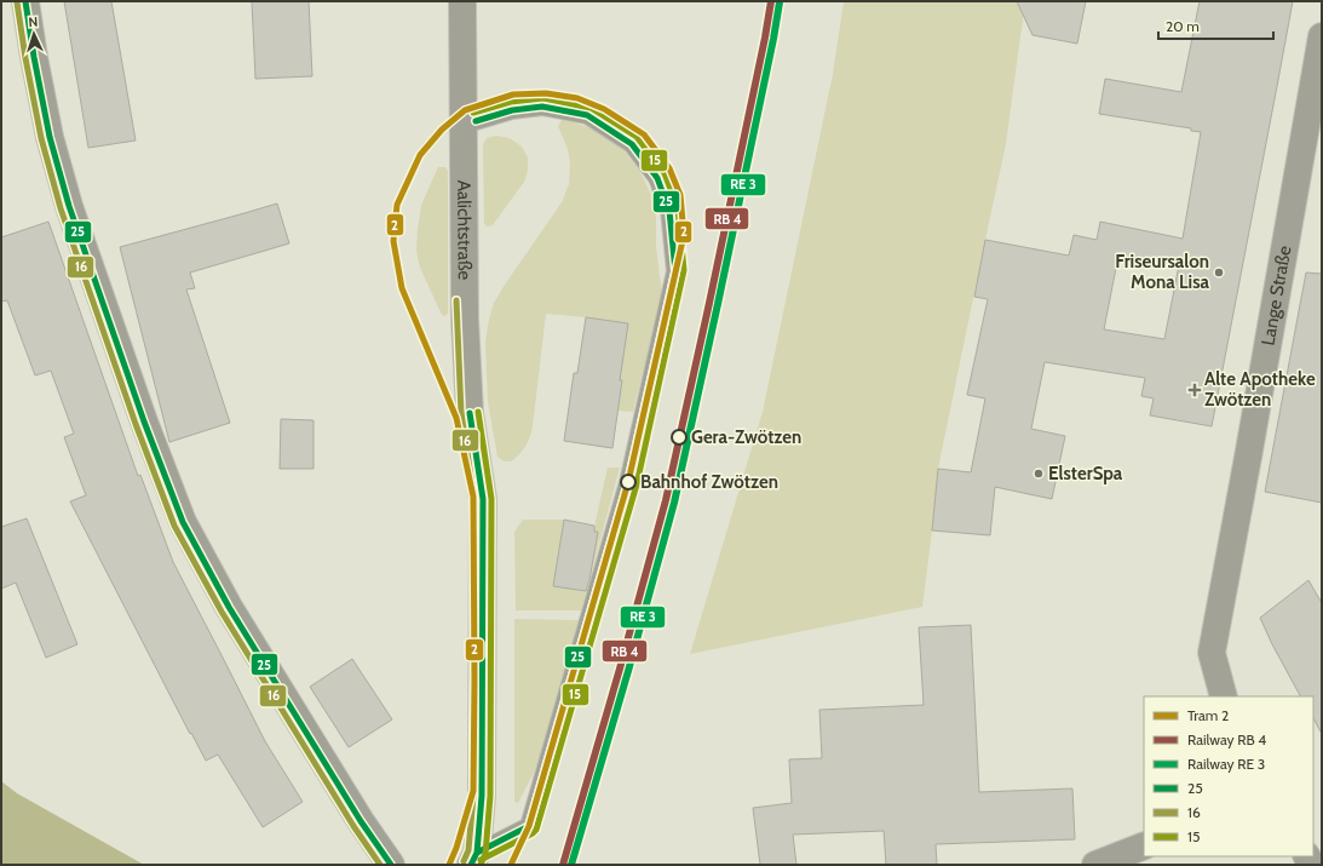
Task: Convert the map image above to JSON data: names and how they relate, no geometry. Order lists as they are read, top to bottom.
{
  "streets": {
    "street": ["Aalichtstraße", "Lange Straße"]
  },
  "places": {
    "other": [
      "Friseursalon Mona Lisa",
      "Gera-Zwötzen",
      "ElsterSpa",
      "Bahnhof Zwötzen"
    ],
    "health": ["Alte Apotheke Zwötzen"]
  },
  "lines": [
    "transit line 25",
    "transit line 16",
    "tram line 2",
    "transit line 15"
  ],
  "legend": [
    "Tram 2",
    "Railway RB 4",
    "Railway RE 3",
    "25",
    "16",
    "15"
  ],
  "scale_bar": "20 m",
  "north": "top"
}
